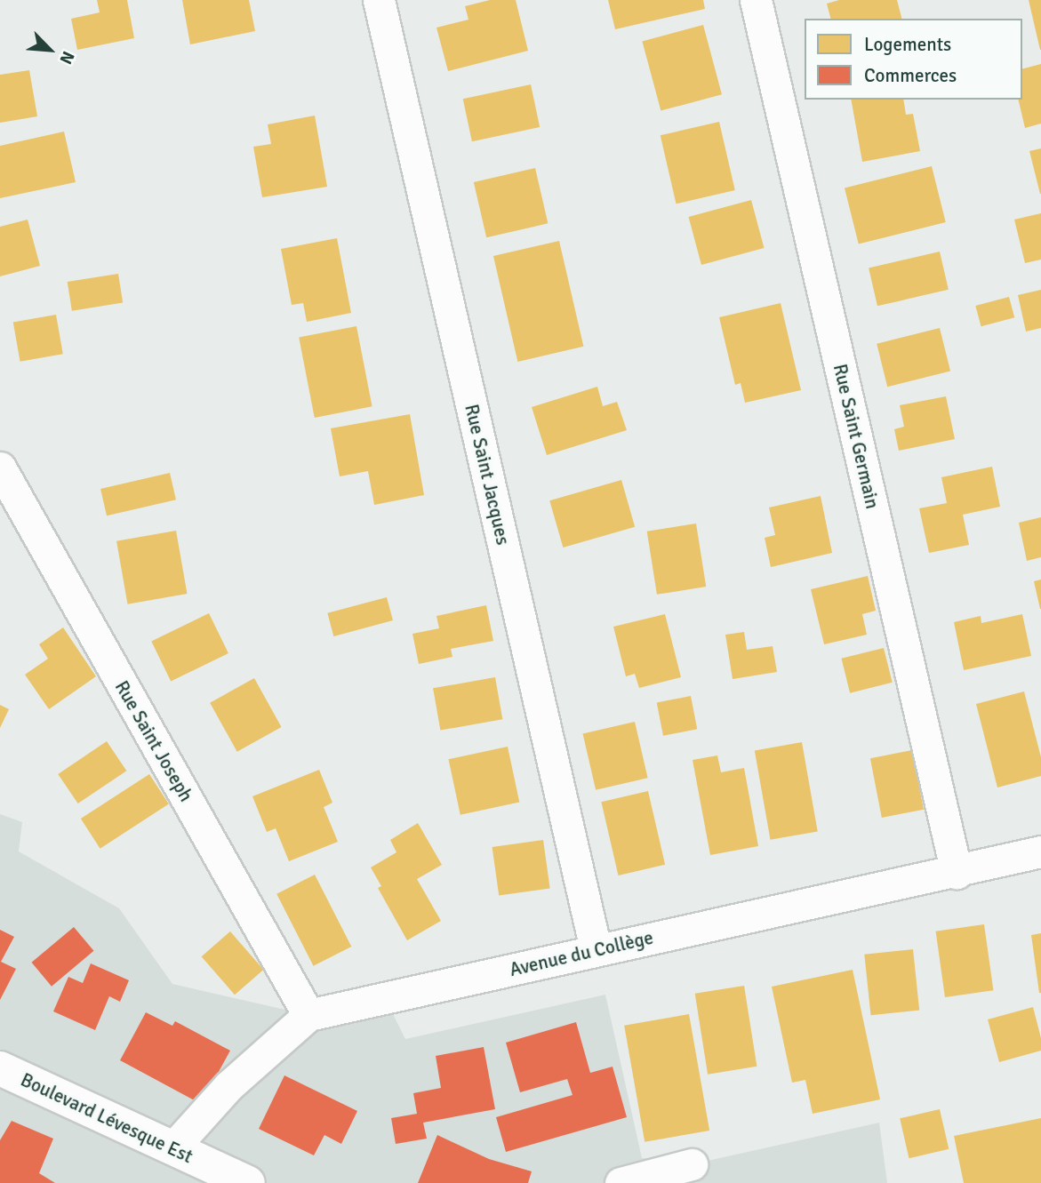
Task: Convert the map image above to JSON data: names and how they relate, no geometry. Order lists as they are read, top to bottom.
{
  "streets": {
    "street": [
      "Rue Saint Germain",
      "Rue Saint Jacques",
      "Rue Saint Joseph",
      "Avenue du Collège",
      "Boulevard Lévesque Est"
    ]
  },
  "crossings": [
    ["Rue Saint Germain", "Avenue du Collège"],
    ["Rue Saint Jacques", "Avenue du Collège"],
    ["Rue Saint Joseph", "Avenue du Collège"],
    ["Avenue du Collège", "Boulevard Lévesque Est"]
  ],
  "legend": ["Logements", "Commerces"],
  "north": "bottom right"
}
